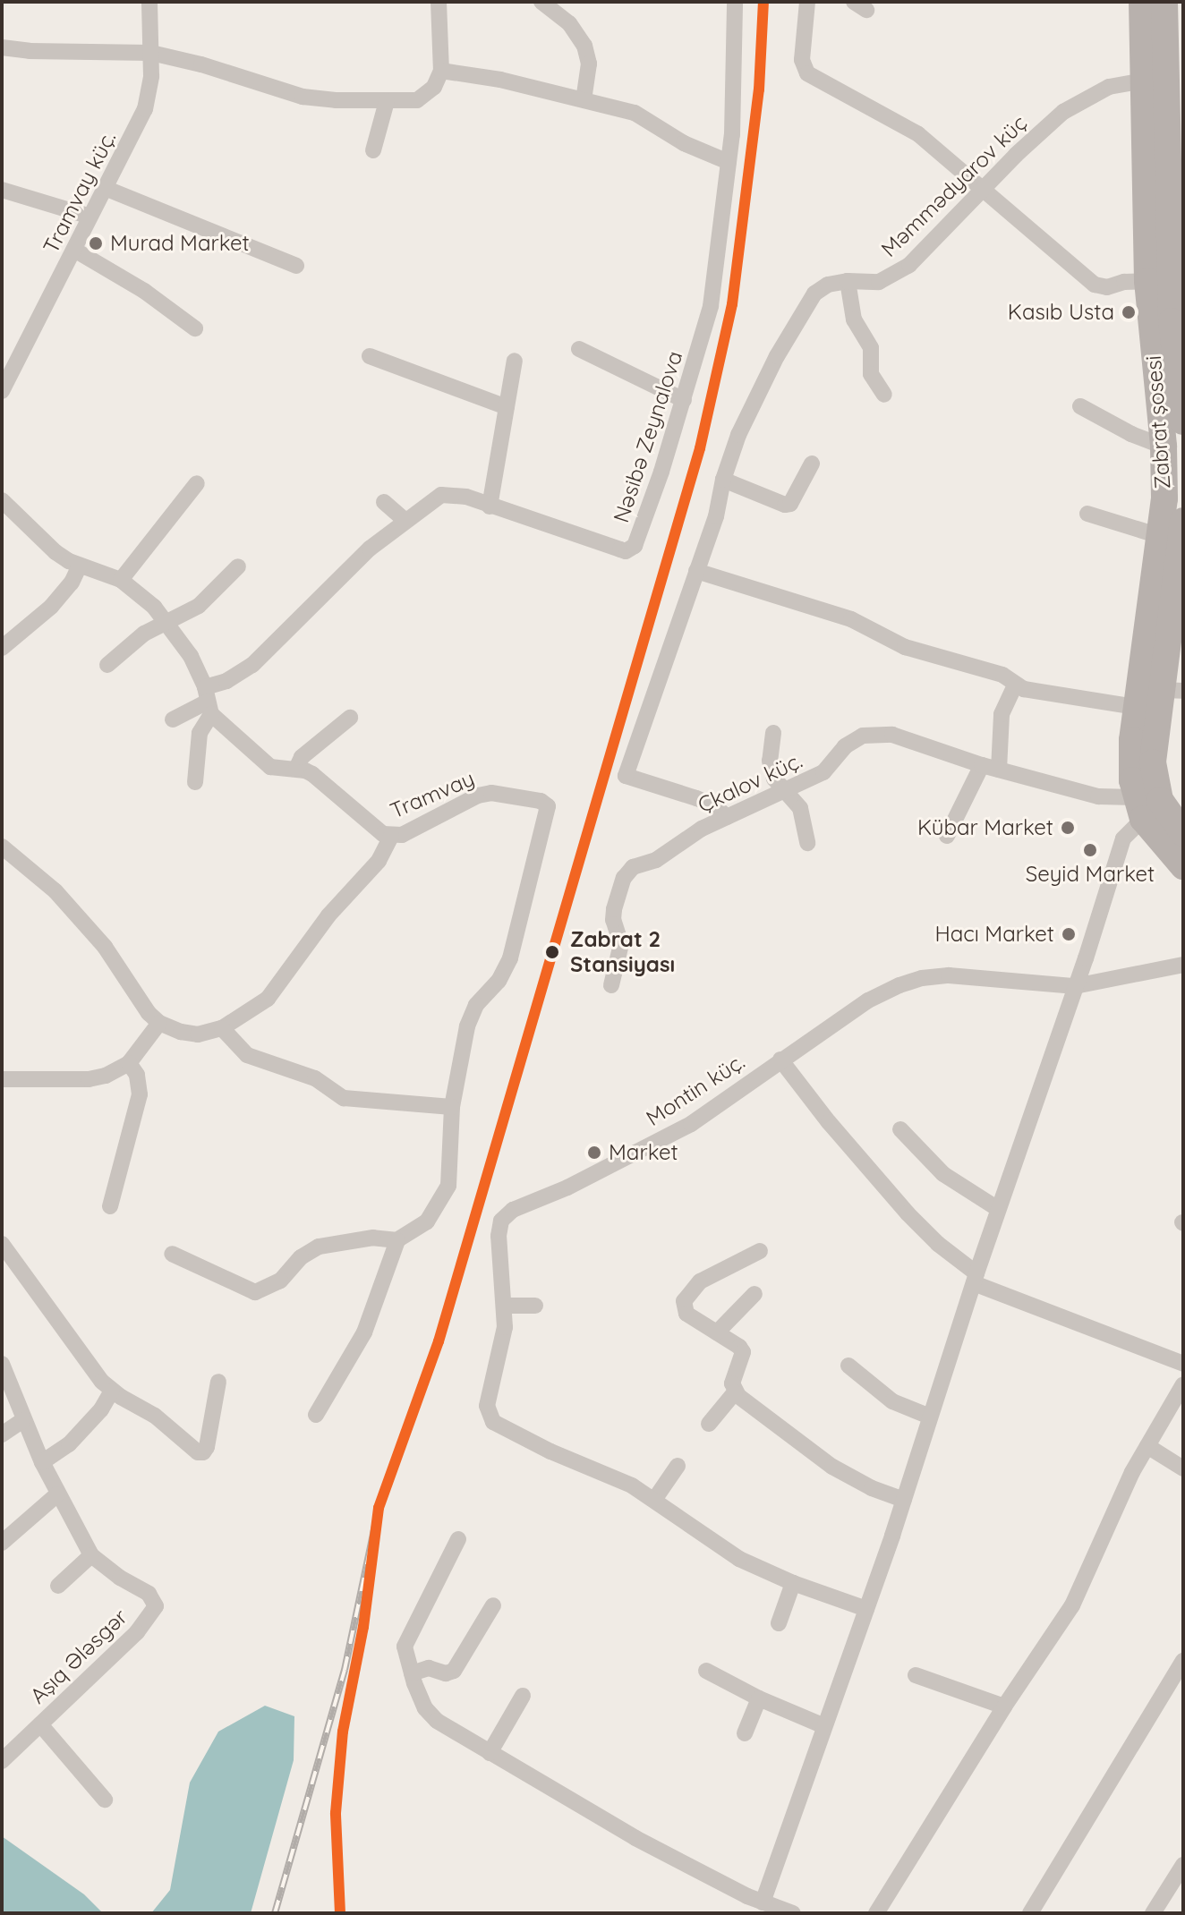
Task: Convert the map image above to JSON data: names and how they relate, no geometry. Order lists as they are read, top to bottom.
{
  "streets": {
    "main road": ["Zabrat şosesi"],
    "street": [
      "Məmmədyarov küç",
      "Tramvay küç.",
      "Nəsibə Zeynalova",
      "Çkalov küç.",
      "Tramvay",
      "Montin küç.",
      "Aşıq Ələsgər"
    ]
  },
  "crossings": [
    ["Məmmədyarov küç", "Zabrat şosesi"],
    ["Məmmədyarov küç", "Çkalov küç."],
    ["Zabrat şosesi", "Çkalov küç."],
    ["Nəsibə Zeynalova", "Tramvay"]
  ],
  "places": [
    "Murad Market",
    "Kasıb Usta",
    "Kübar Market",
    "Seyid Market",
    "Hacı Market",
    "Zabrat 2 Stansiyası",
    "Market"
  ]
}
